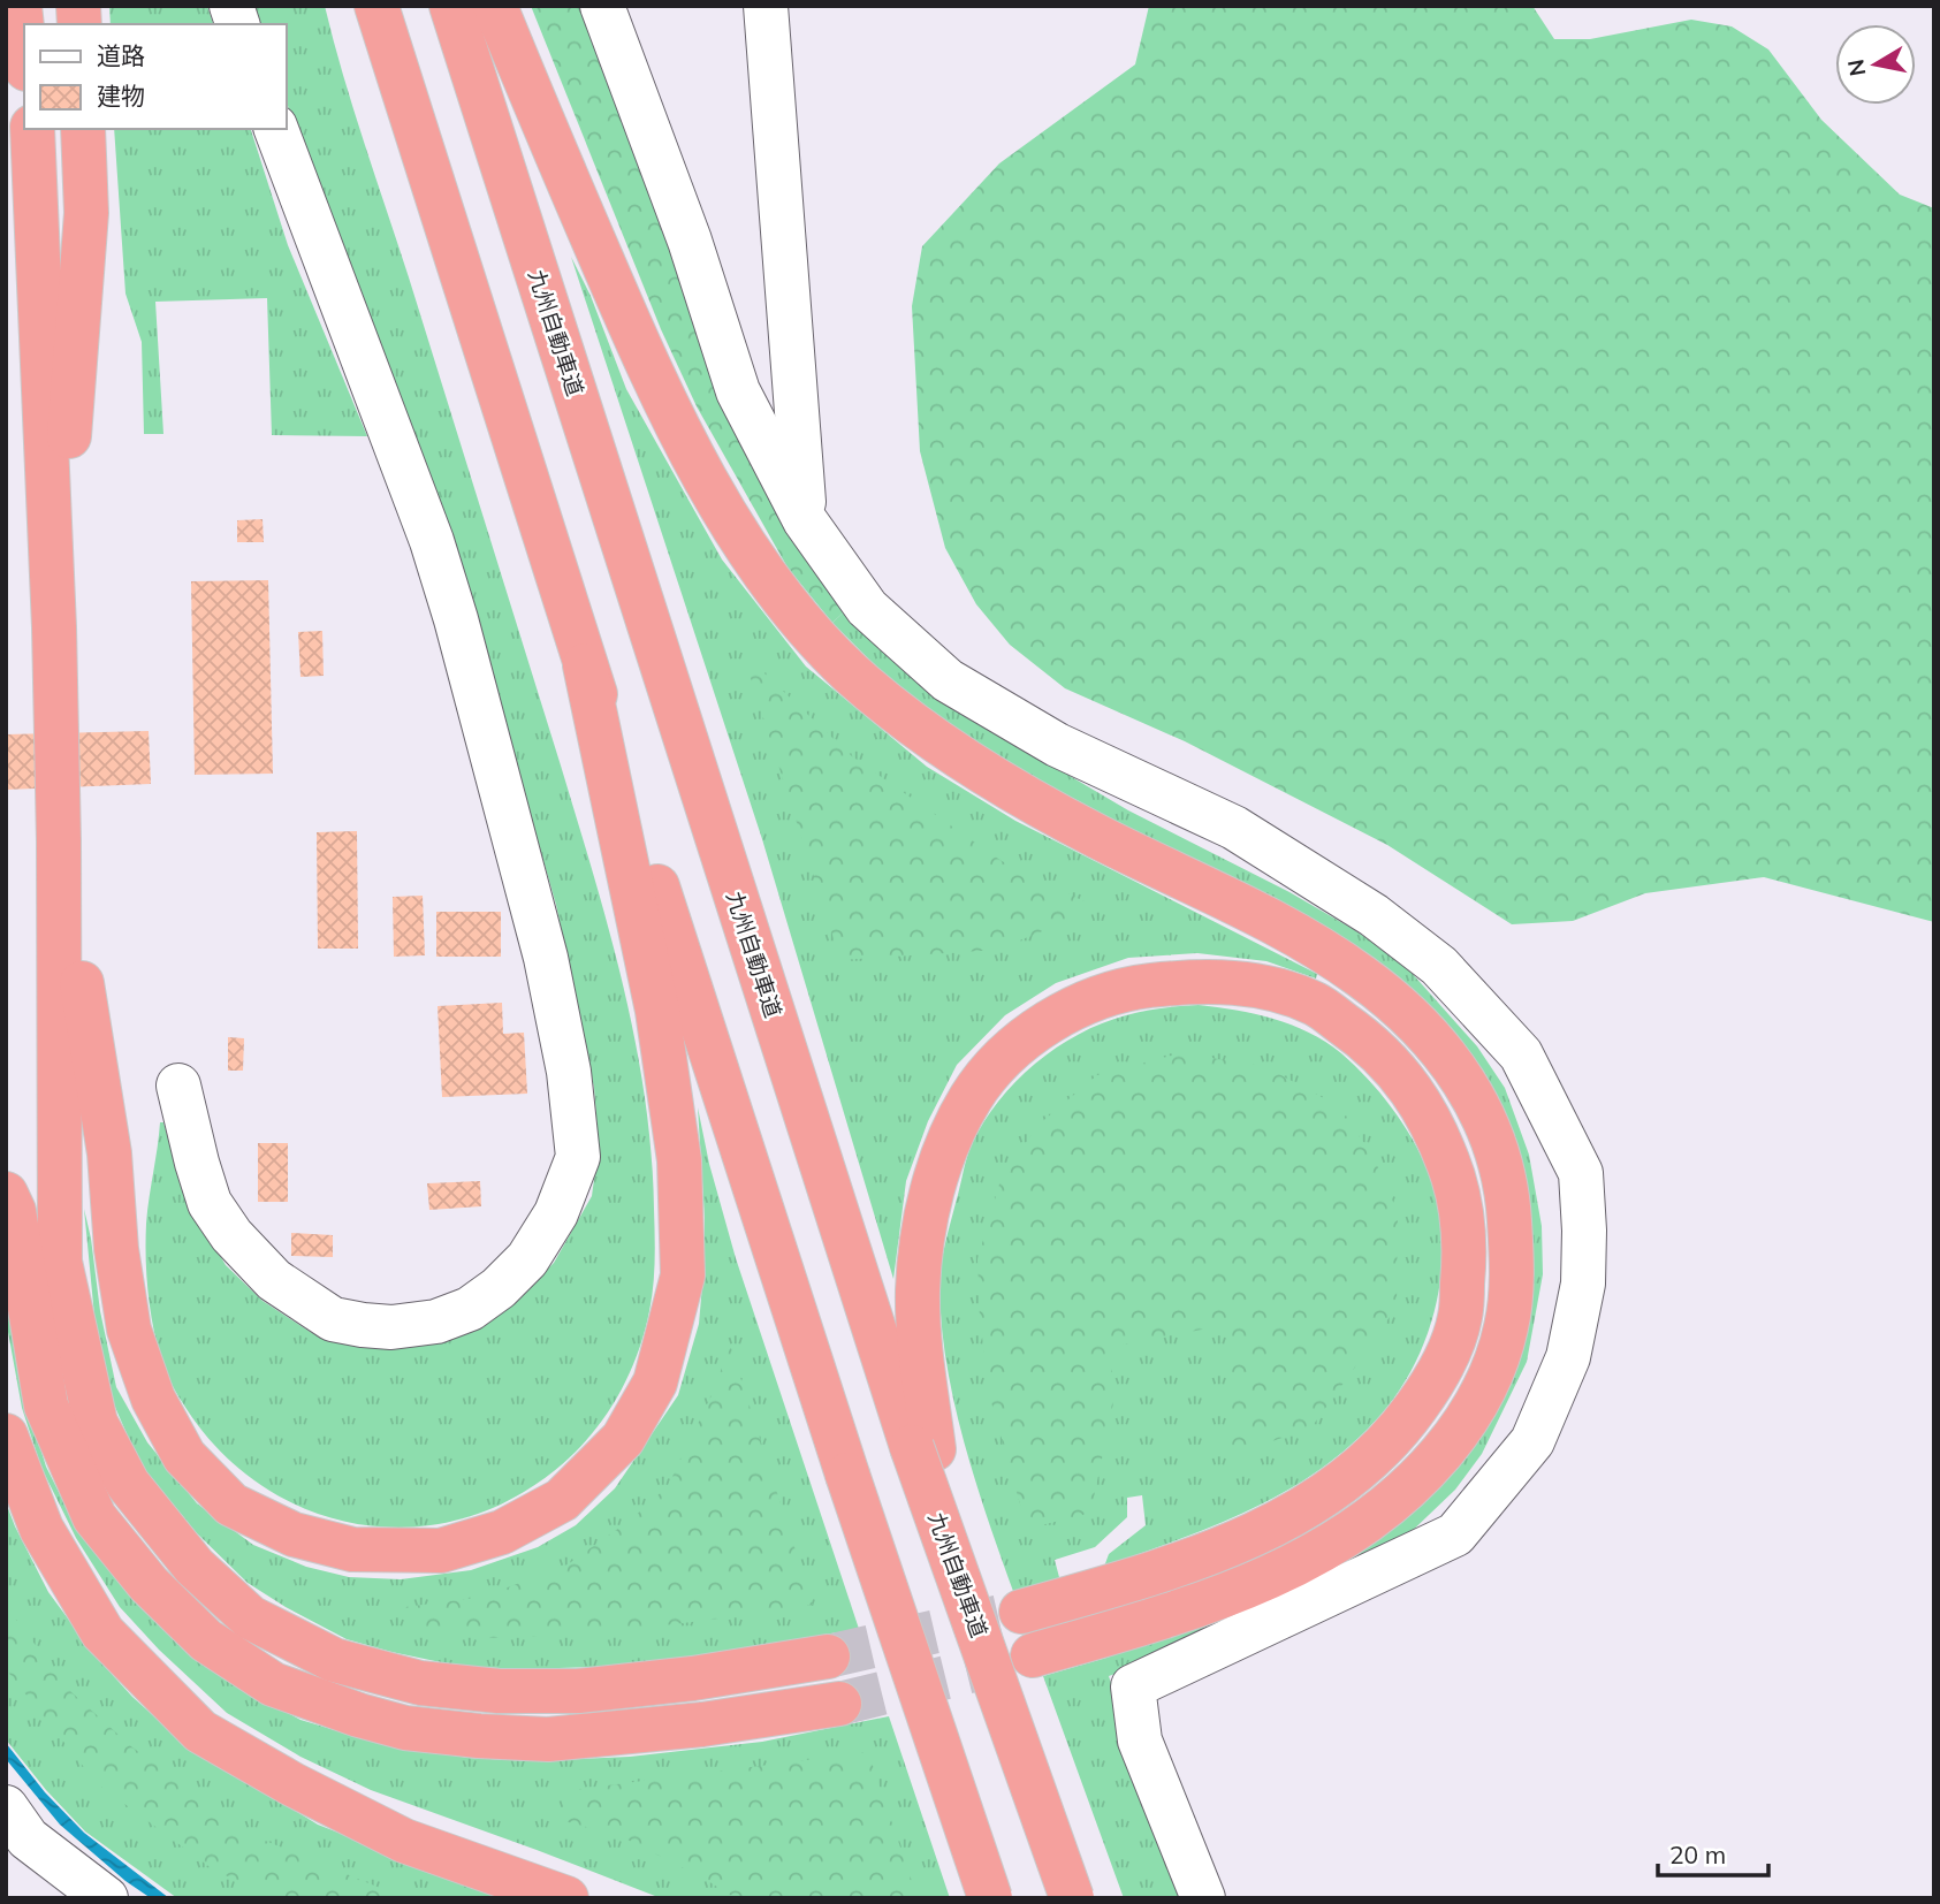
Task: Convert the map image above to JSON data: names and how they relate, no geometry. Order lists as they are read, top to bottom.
{
  "streets": {
    "highway": ["九州自動車道"]
  },
  "legend": ["道路", "建物"],
  "scale_bar": "20 m",
  "north": "left"
}
